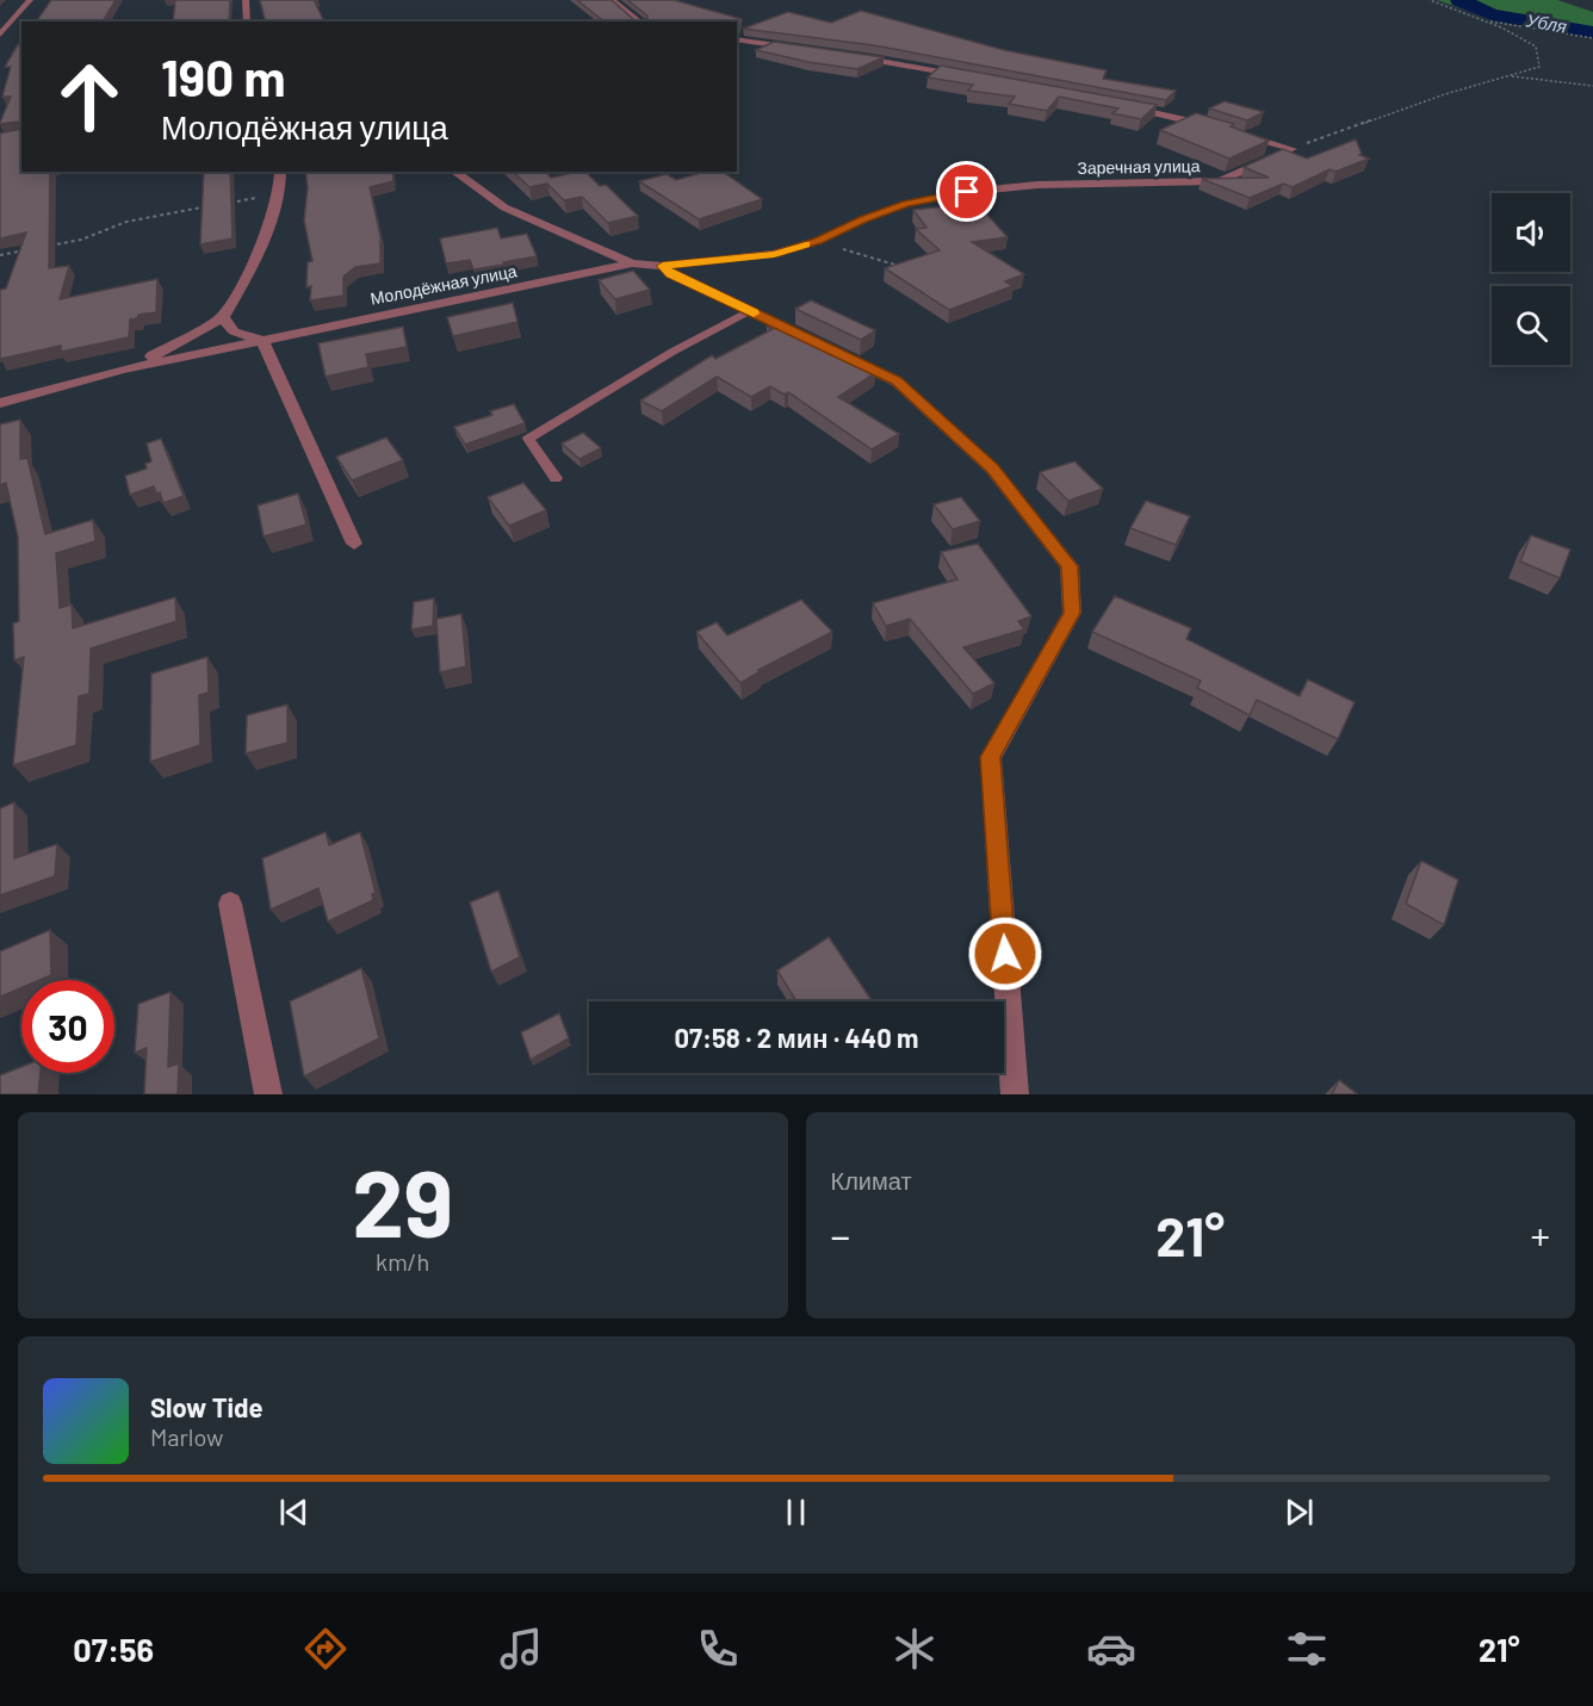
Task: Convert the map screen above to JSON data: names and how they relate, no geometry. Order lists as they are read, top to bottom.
{
  "streets": {
    "street": ["Заречная улица", "Молодёжная улица"]
  },
  "crossings": [
    ["Заречная улица", "Молодёжная улица"]
  ],
  "water": ["Убля"],
  "page": {
    "turn": ["190 m", "Молодёжная улица"],
    "limit": "30",
    "trip": "07:58 · 2 мин · 440 m",
    "tile": [
      ["29", "km/h"],
      "Климат"
    ],
    "heat": ["−", "21°", "+"],
    "song": ["Slow Tide", "Marlow"],
    "tabs": ["07:56", "21°"]
  }
}
